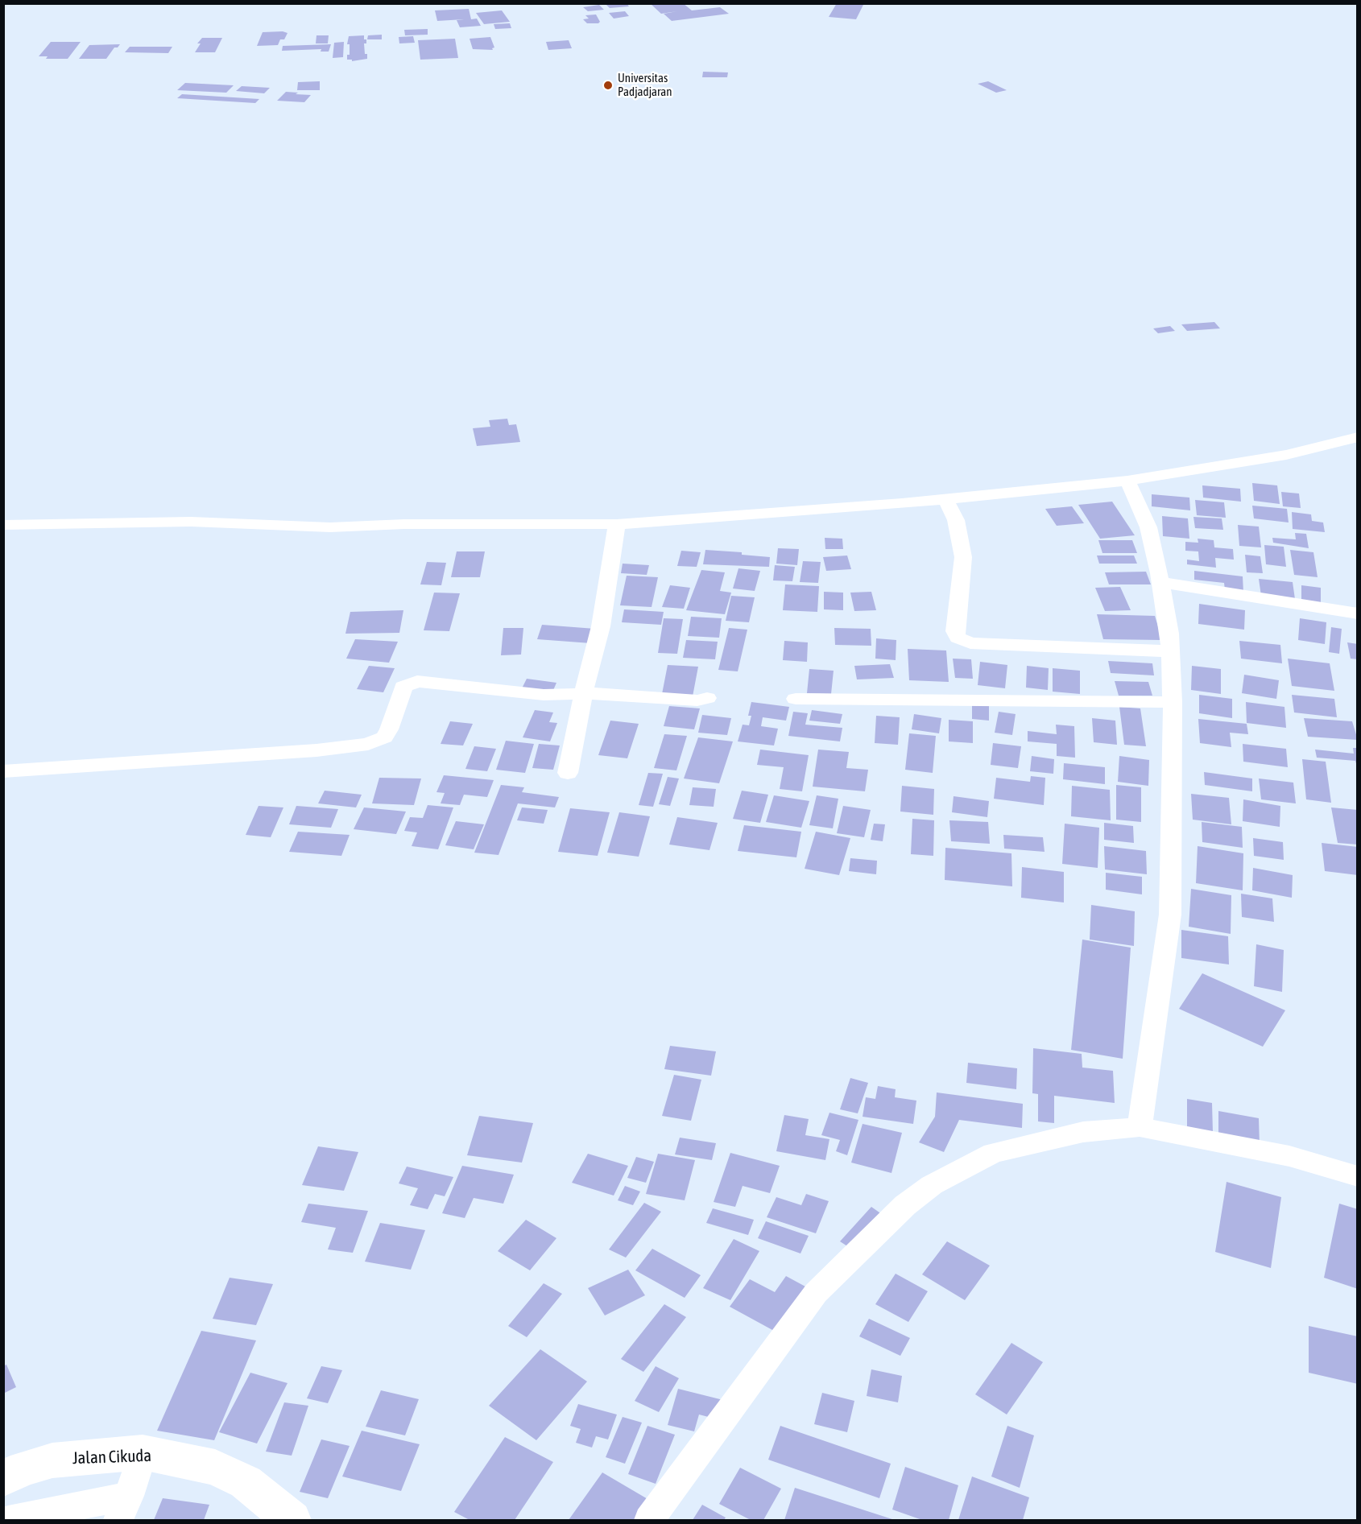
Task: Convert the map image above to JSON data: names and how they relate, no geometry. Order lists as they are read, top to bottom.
{
  "streets": {
    "street": ["Jalan Cikuda"]
  },
  "places": ["Universitas Padjadjaran"]
}
